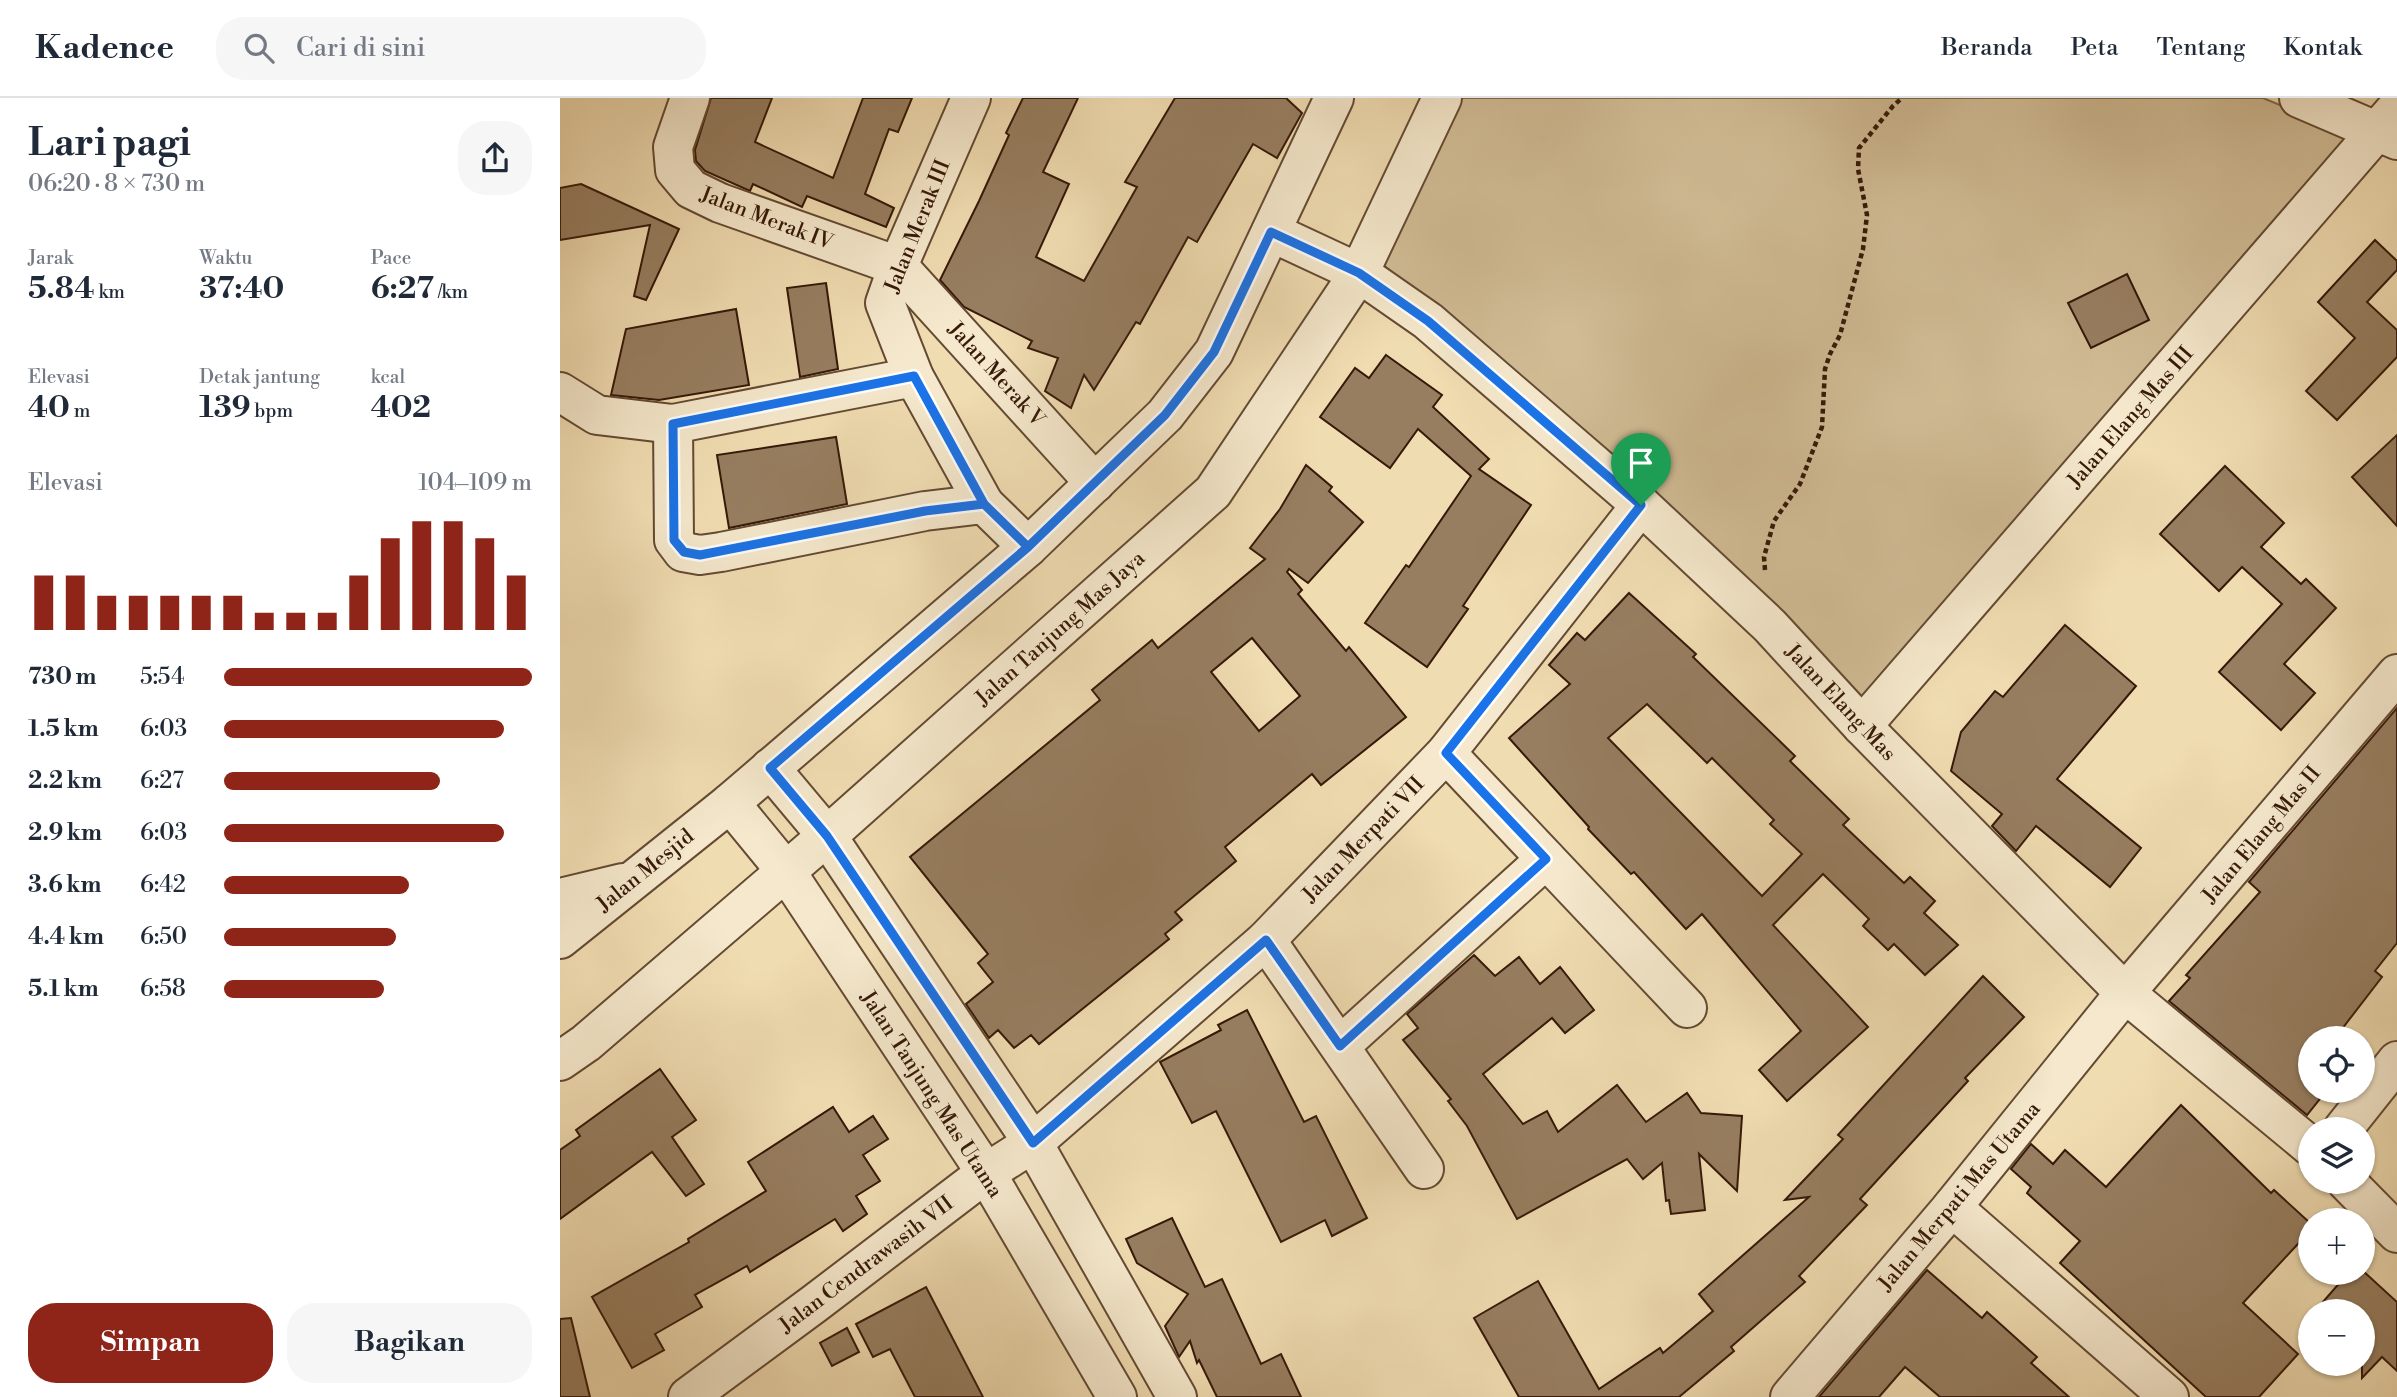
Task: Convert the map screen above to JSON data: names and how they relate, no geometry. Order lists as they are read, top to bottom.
{
  "streets": {
    "street": [
      "Jalan Merak IV",
      "Jalan Merak III",
      "Jalan Merak V",
      "Jalan Elang Mas III",
      "Jalan Tanjung Mas Jaya",
      "Jalan Elang Mas",
      "Jalan Elang Mas II",
      "Jalan Merpati VII",
      "Jalan Mesjid",
      "Jalan Tanjung Mas Utama",
      "Jalan Merpati Mas Utama",
      "Jalan Cendrawasih VII"
    ]
  },
  "crossings": [
    ["Jalan Merak IV", "Jalan Merak III"],
    ["Jalan Merak IV", "Jalan Merak V"],
    ["Jalan Merak III", "Jalan Merak V"],
    ["Jalan Merak III", "Jalan Mesjid"],
    ["Jalan Merak V", "Jalan Mesjid"],
    ["Jalan Elang Mas III", "Jalan Elang Mas"],
    ["Jalan Tanjung Mas Jaya", "Jalan Elang Mas"],
    ["Jalan Tanjung Mas Jaya", "Jalan Tanjung Mas Utama"],
    ["Jalan Elang Mas", "Jalan Elang Mas II"],
    ["Jalan Elang Mas", "Jalan Merpati VII"],
    ["Jalan Elang Mas", "Jalan Mesjid"],
    ["Jalan Elang Mas", "Jalan Merpati Mas Utama"],
    ["Jalan Elang Mas II", "Jalan Merpati Mas Utama"],
    ["Jalan Merpati VII", "Jalan Cendrawasih VII"],
    ["Jalan Mesjid", "Jalan Tanjung Mas Utama"],
    ["Jalan Tanjung Mas Utama", "Jalan Cendrawasih VII"]
  ],
  "page": {
    "header": "Kadence",
    "search": "Cari di sini",
    "nav": [
      "Beranda",
      "Peta",
      "Tentang",
      "Kontak"
    ],
    "heading": ["Lari pagi", "06:20 · 8 × 730 m"],
    "stats": [
      ["Jarak", "5.84 km"],
      ["Waktu", "37:40"],
      ["Pace", "6:27 /km"],
      ["Elevasi", "40 m"],
      ["Detak jantung", "139 bpm"],
      ["kcal", "402"]
    ],
    "chart": ["Elevasi", "104–109 m"],
    "list": [
      {
        "name": "730 m",
        "note": "5:54"
      },
      {
        "name": "1.5 km",
        "note": "6:03"
      },
      {
        "name": "2.2 km",
        "note": "6:27"
      },
      {
        "name": "2.9 km",
        "note": "6:03"
      },
      {
        "name": "3.6 km",
        "note": "6:42"
      },
      {
        "name": "4.4 km",
        "note": "6:50"
      },
      {
        "name": "5.1 km",
        "note": "6:58"
      }
    ],
    "map_buttons": ["+", "−"],
    "buttons": ["Simpan", "Bagikan"]
  }
}
